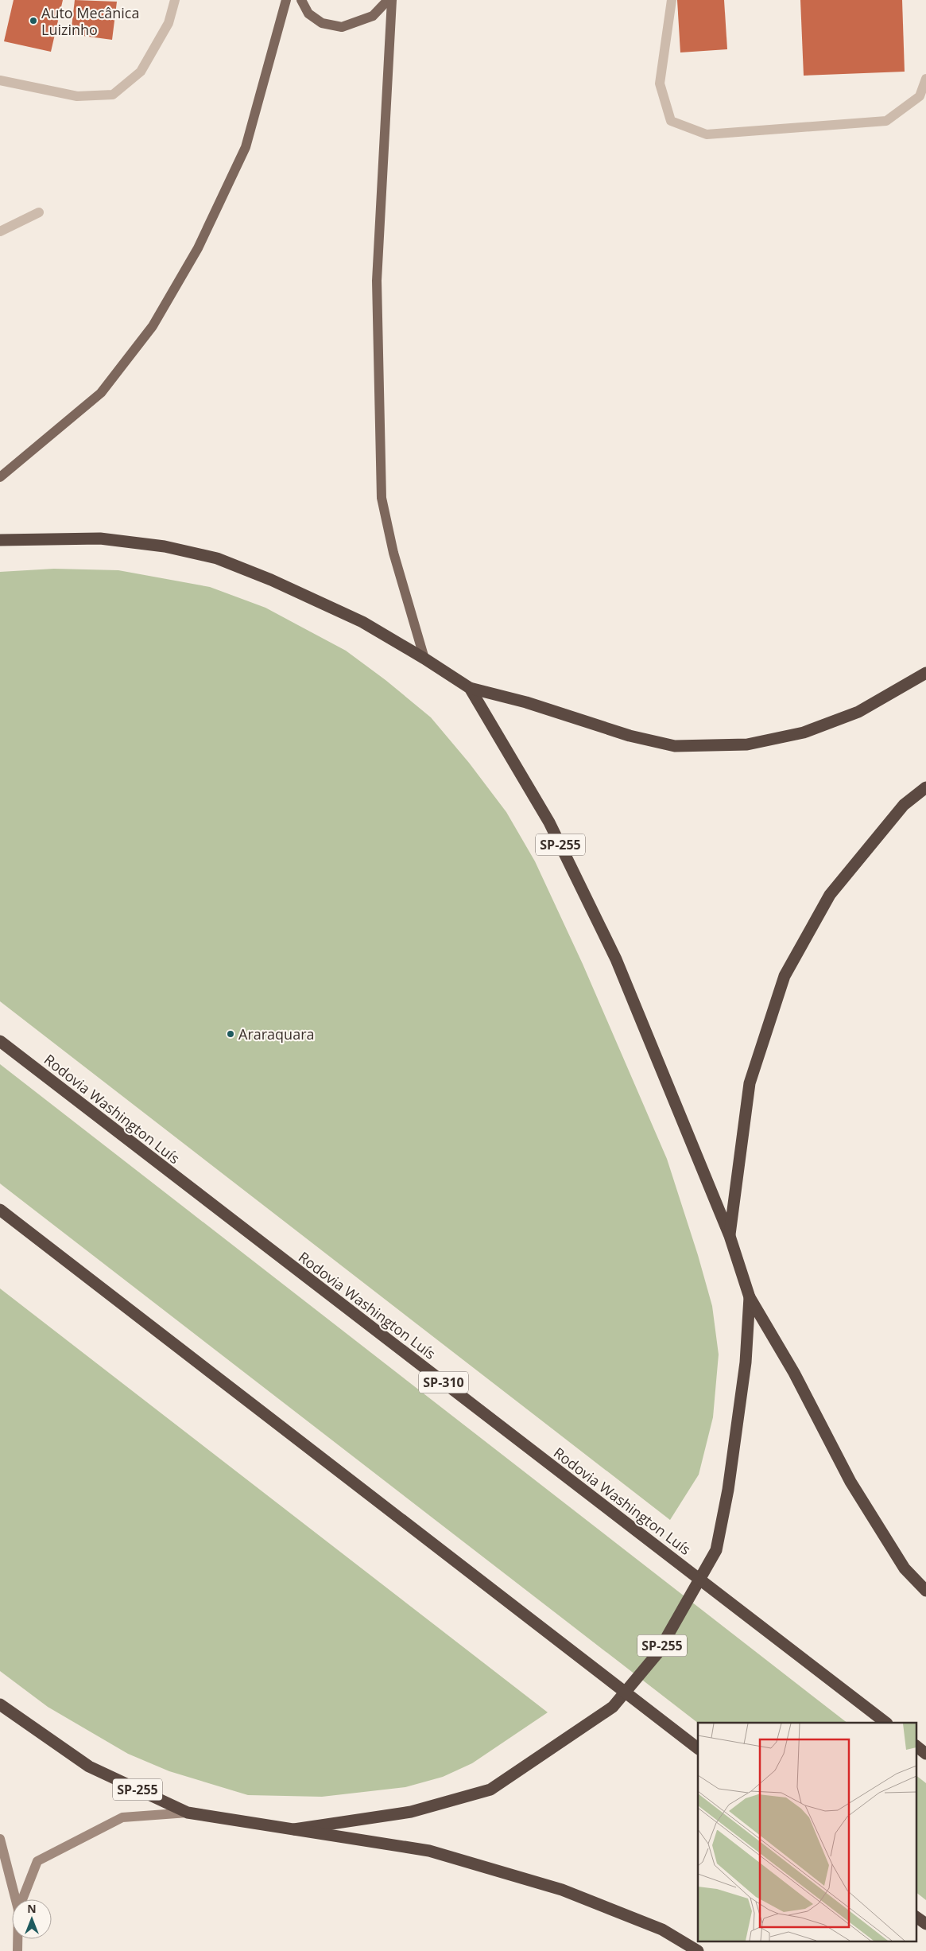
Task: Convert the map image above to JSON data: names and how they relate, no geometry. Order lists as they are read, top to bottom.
{
  "streets": {
    "highway": ["SP-255", "Rodovia Washington Luís", "SP-310"]
  },
  "places": ["Auto Mecânica Luizinho", "Araraquara"],
  "north": "top"
}
